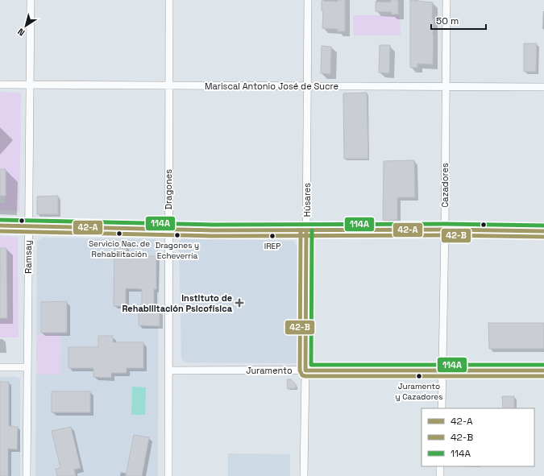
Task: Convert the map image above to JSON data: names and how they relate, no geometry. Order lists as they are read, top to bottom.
{
  "streets": {
    "street": [
      "Mariscal Antonio José de Sucre",
      "Cazadores",
      "Dragones",
      "Húsares",
      "Ramsay",
      "Juramento"
    ]
  },
  "crossings": [
    ["Mariscal Antonio José de Sucre", "Cazadores"],
    ["Mariscal Antonio José de Sucre", "Dragones"],
    ["Mariscal Antonio José de Sucre", "Húsares"],
    ["Mariscal Antonio José de Sucre", "Ramsay"],
    ["Cazadores", "Juramento"],
    ["Dragones", "Juramento"],
    ["Húsares", "Juramento"]
  ],
  "places": {
    "other": [
      "Servicio Nac. de Rehabilitación",
      "Dragones y Echeverría",
      "IREP",
      "Juramento y Cazadores"
    ],
    "health": ["Instituto de Rehabilitación Psicofísica"]
  },
  "lines": ["transit line 114A", "transit line 42-A", "transit line 42-B"],
  "legend": ["42-A", "42-B", "114A"],
  "scale_bar": "50 m",
  "north": "bottom left"
}
